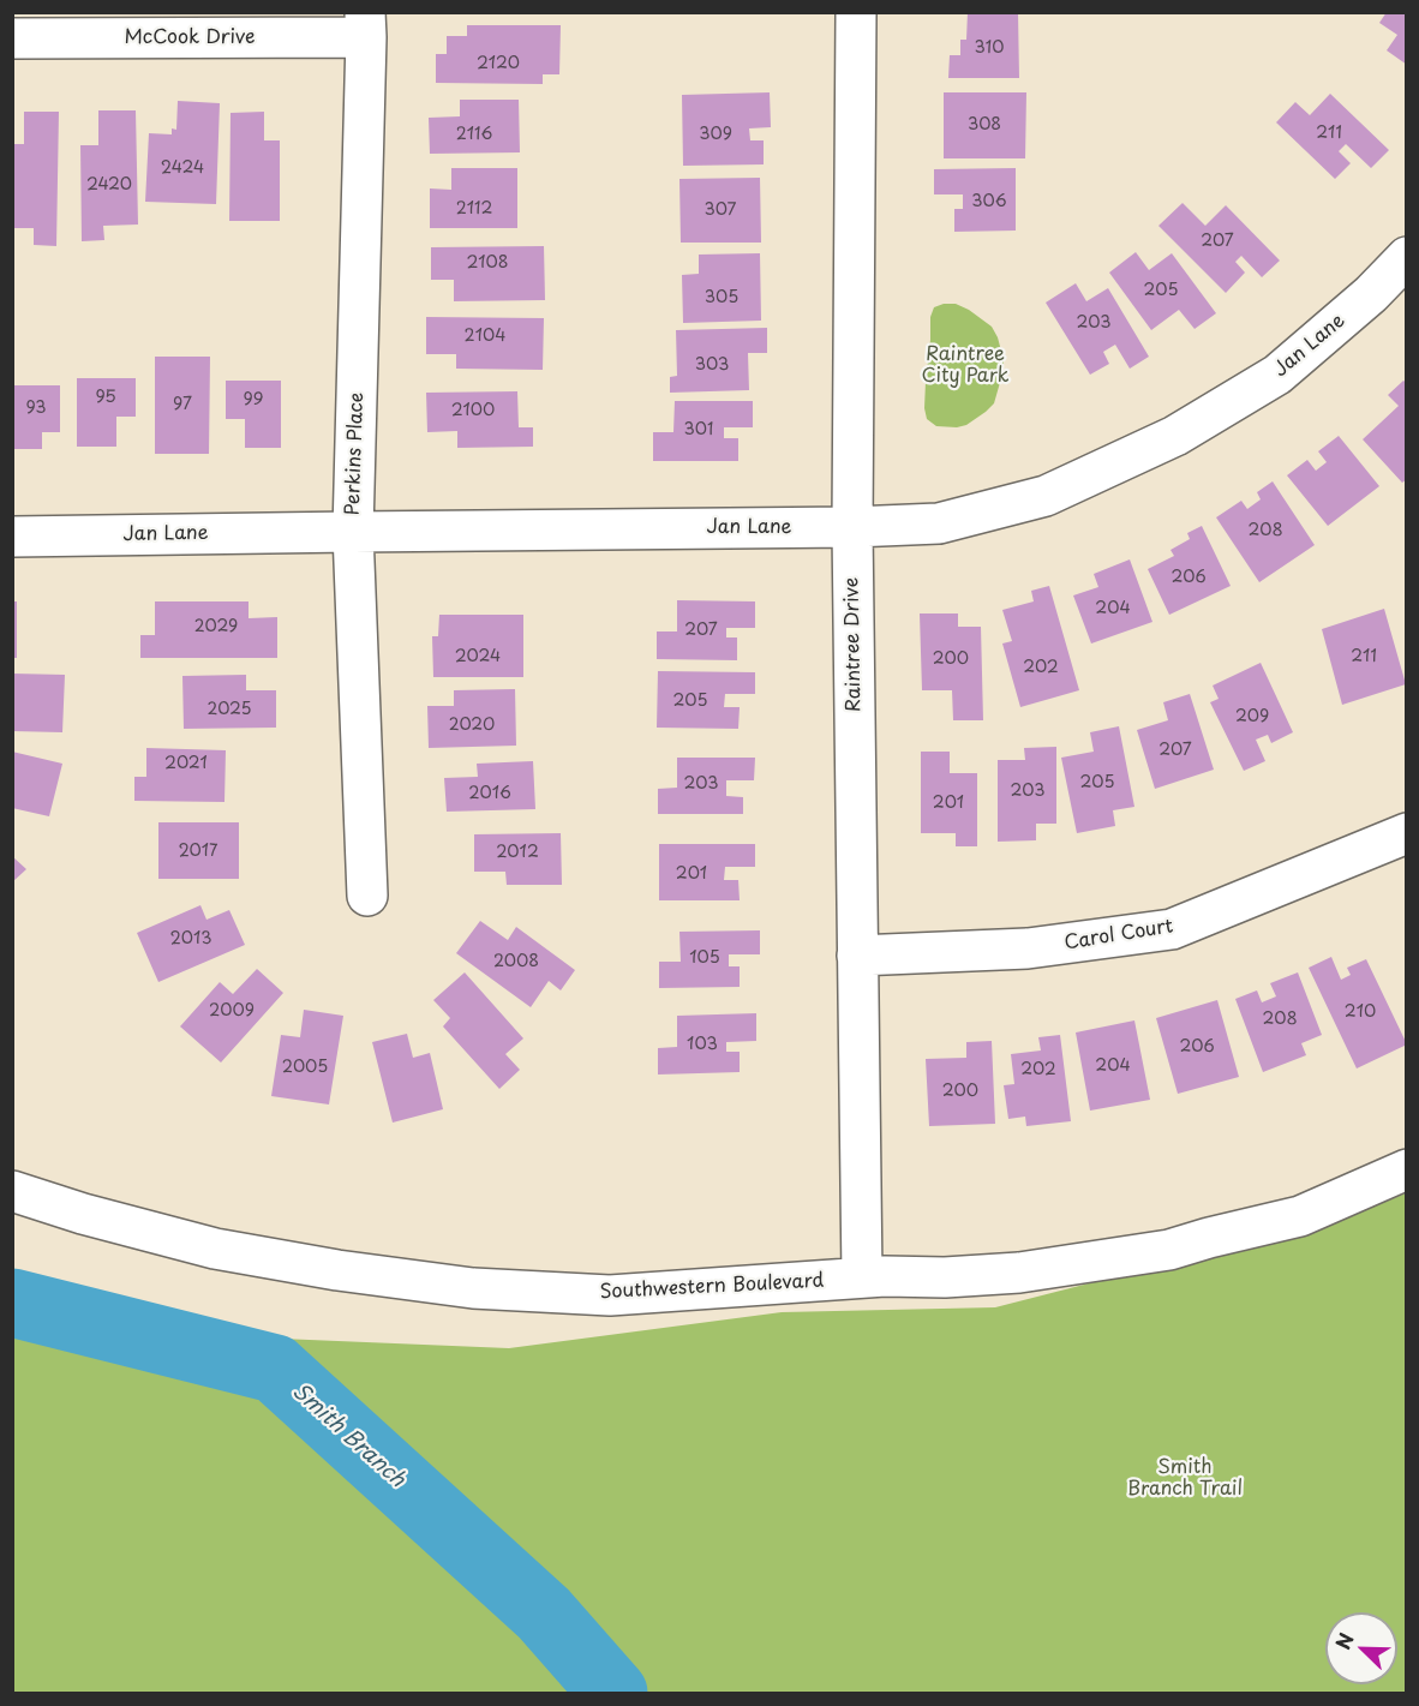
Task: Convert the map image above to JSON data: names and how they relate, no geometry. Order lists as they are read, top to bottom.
{
  "streets": {
    "street": [
      "McCook Drive",
      "Jan Lane",
      "Perkins Place",
      "Raintree Drive",
      "Carol Court",
      "Southwestern Boulevard"
    ]
  },
  "crossings": [
    ["McCook Drive", "Perkins Place"],
    ["Jan Lane", "Perkins Place"],
    ["Jan Lane", "Raintree Drive"],
    ["Raintree Drive", "Carol Court"],
    ["Raintree Drive", "Southwestern Boulevard"]
  ],
  "water": ["Smith Branch"],
  "parks": ["Raintree City Park", "Smith Branch Trail"],
  "house_numbers": [
    "310",
    "2120",
    "308",
    "211",
    "2116",
    "309",
    "2424",
    "2420",
    "306",
    "2112",
    "307",
    "207",
    "2108",
    "205",
    "305",
    "203",
    "2104",
    "303",
    "95",
    "99",
    "97",
    "93",
    "2100",
    "301",
    "208",
    "206",
    "204",
    "2029",
    "207",
    "2024",
    "211",
    "200",
    "202",
    "205",
    "2025",
    "209",
    "2020",
    "207",
    "2021",
    "205",
    "203",
    "203",
    "2016",
    "201",
    "2017",
    "2012",
    "201",
    "2013",
    "105",
    "2008",
    "2009",
    "210",
    "208",
    "103",
    "206",
    "204",
    "2005",
    "202",
    "200"
  ],
  "north": "top left"
}
